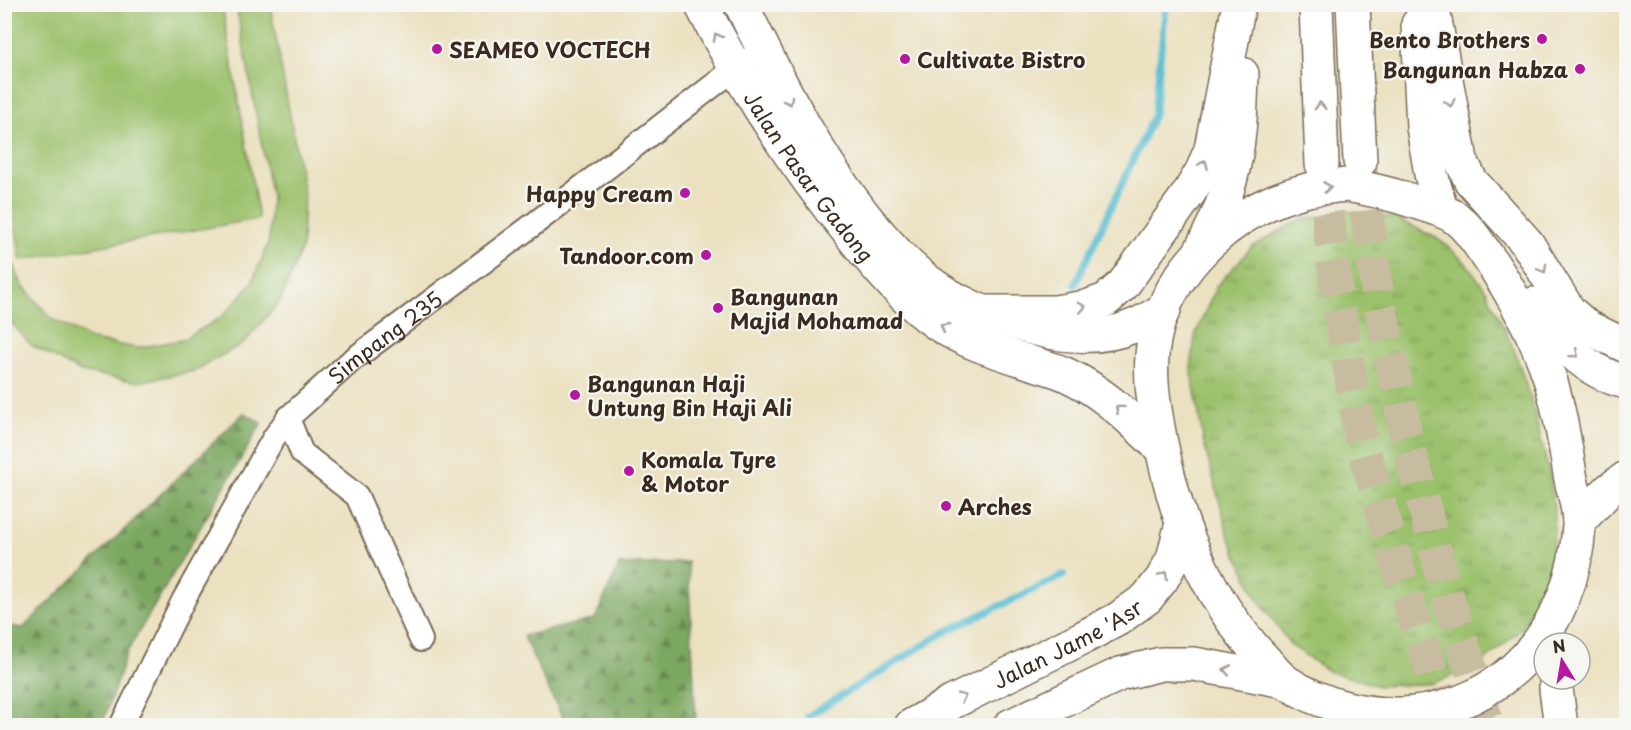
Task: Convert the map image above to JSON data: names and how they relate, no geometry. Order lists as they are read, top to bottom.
{
  "streets": {
    "main road": ["Jalan Pasar Gadong", "Jalan Jame 'Asr"],
    "street": ["Simpang 235"]
  },
  "crossings": [
    ["Jalan Pasar Gadong", "Simpang 235"]
  ],
  "one_way": ["Jalan Jame 'Asr"],
  "places": [
    "Bento Brothers",
    "SEAMEO VOCTECH",
    "Cultivate Bistro",
    "Bangunan Habza",
    "Happy Cream",
    "Tandoor.com",
    "Bangunan Majid Mohamad",
    "Bangunan Haji Untung Bin Haji Ali",
    "Komala Tyre & Motor",
    "Arches"
  ],
  "north": "top"
}
